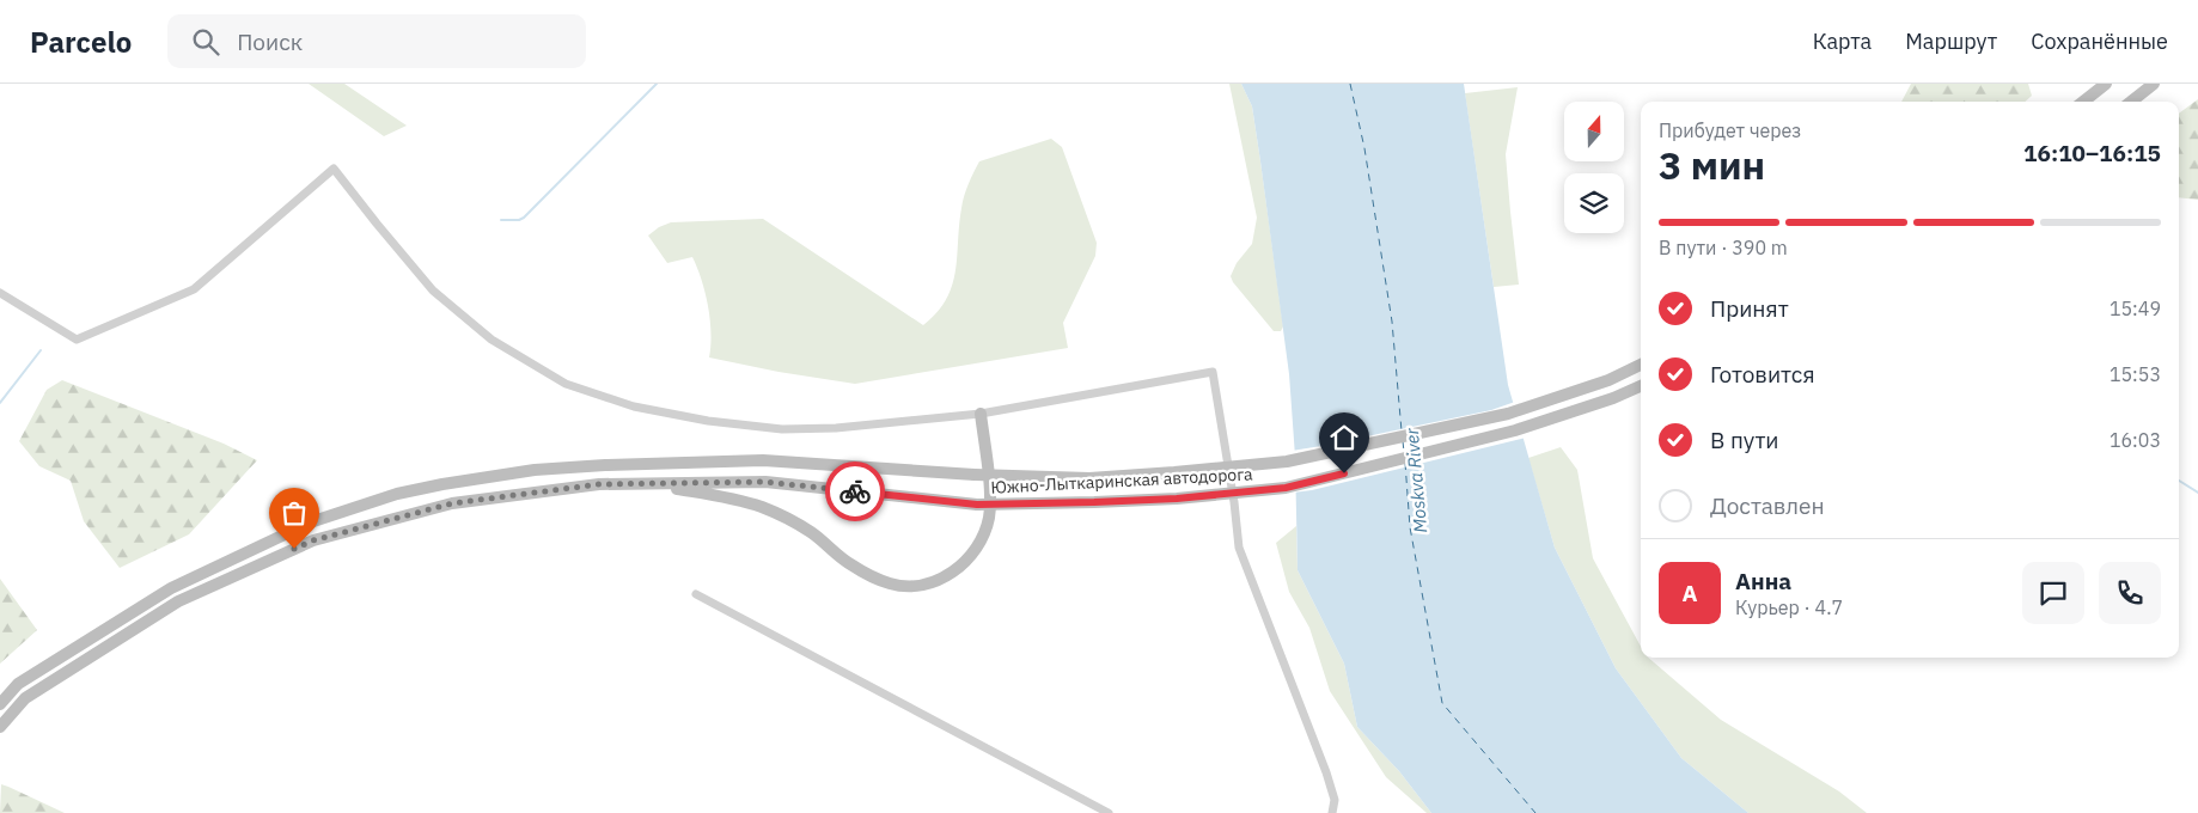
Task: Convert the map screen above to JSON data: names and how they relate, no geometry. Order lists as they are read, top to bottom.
{
  "streets": {
    "main road": ["Южно-Лыткаринская автодорога"]
  },
  "water": ["Moskva River"],
  "north": "top",
  "page": {
    "header": "Parcelo",
    "search": "Поиск",
    "nav": ["Карта", "Маршрут", "Сохранённые"],
    "heading": ["3 мин", "Прибудет через", "16:10–16:15"],
    "panel": ["Анна", "Курьер · 4.7"],
    "bar": "В пути · 390 m",
    "list": [
      ["Принят", "15:49"],
      ["Готовится", "15:53"],
      ["В пути", "16:03"],
      "Доставлен"
    ],
    "round": "А"
  }
}
